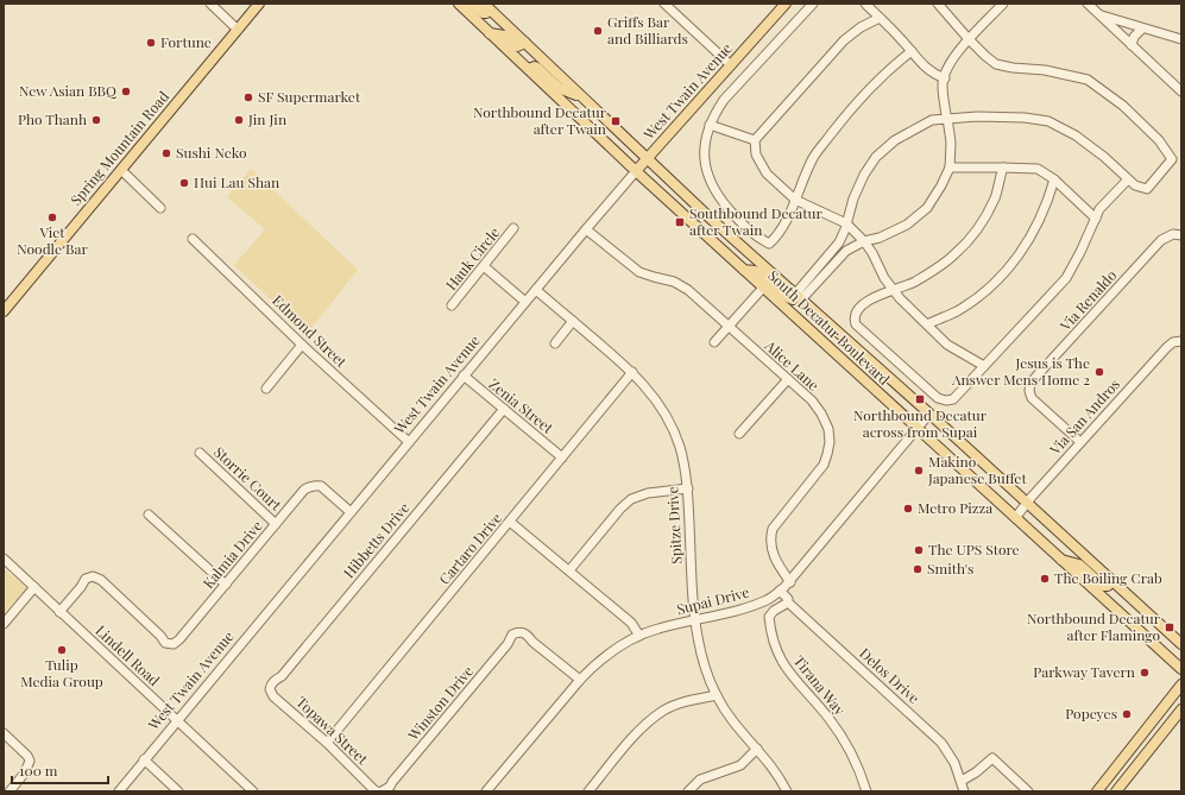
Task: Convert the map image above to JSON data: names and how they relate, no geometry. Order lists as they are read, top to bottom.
{
  "streets": {
    "main road": ["West Twain Avenue", "Spring Mountain Road", "South Decatur Boulevard"],
    "street": [
      "Hauk Circle",
      "Via Renaldo",
      "Edmond Street",
      "Alice Lane",
      "Zenia Street",
      "Via San Andros",
      "Storrie Court",
      "Spitze Drive",
      "Hibbetts Drive",
      "Cartaro Drive",
      "Kalmia Drive",
      "Supai Drive",
      "Lindell Road",
      "Delos Drive",
      "Tirana Way",
      "Winston Drive",
      "Topawa Street"
    ]
  },
  "crossings": [
    ["West Twain Avenue", "South Decatur Boulevard"],
    ["West Twain Avenue", "Edmond Street"],
    ["West Twain Avenue", "Alice Lane"],
    ["West Twain Avenue", "Zenia Street"],
    ["West Twain Avenue", "Spitze Drive"],
    ["West Twain Avenue", "Kalmia Drive"],
    ["West Twain Avenue", "Lindell Road"],
    ["Via Renaldo", "Via San Andros"],
    ["South Decatur Boulevard", "Via San Andros"],
    ["South Decatur Boulevard", "Supai Drive"],
    ["Alice Lane", "Supai Drive"],
    ["Zenia Street", "Hibbetts Drive"],
    ["Zenia Street", "Cartaro Drive"],
    ["Storrie Court", "Kalmia Drive"],
    ["Spitze Drive", "Cartaro Drive"],
    ["Spitze Drive", "Supai Drive"],
    ["Hibbetts Drive", "Topawa Street"],
    ["Cartaro Drive", "Topawa Street"],
    ["Kalmia Drive", "Lindell Road"],
    ["Supai Drive", "Delos Drive"],
    ["Supai Drive", "Winston Drive"],
    ["Delos Drive", "Tirana Way"]
  ],
  "places": {
    "other": [
      "Griffs Bar and Billiards",
      "Fortune",
      "New Asian BBQ",
      "SF Supermarket",
      "Pho Thanh",
      "Jin Jin",
      "Sushi Neko",
      "Hui Lau Shan",
      "Viet Noodle Bar",
      "Jesus is The Answer Mens Home 2",
      "Makino Japanese Buffet",
      "Metro Pizza",
      "The UPS Store",
      "Smith's",
      "The Boiling Crab",
      "Tulip Media Group",
      "Parkway Tavern",
      "Popeyes"
    ],
    "transit": [
      "Northbound Decatur after Twain",
      "Southbound Decatur after Twain",
      "Northbound Decatur across from Supai",
      "Northbound Decatur after Flamingo"
    ]
  },
  "scale_bar": "100 m"
}
